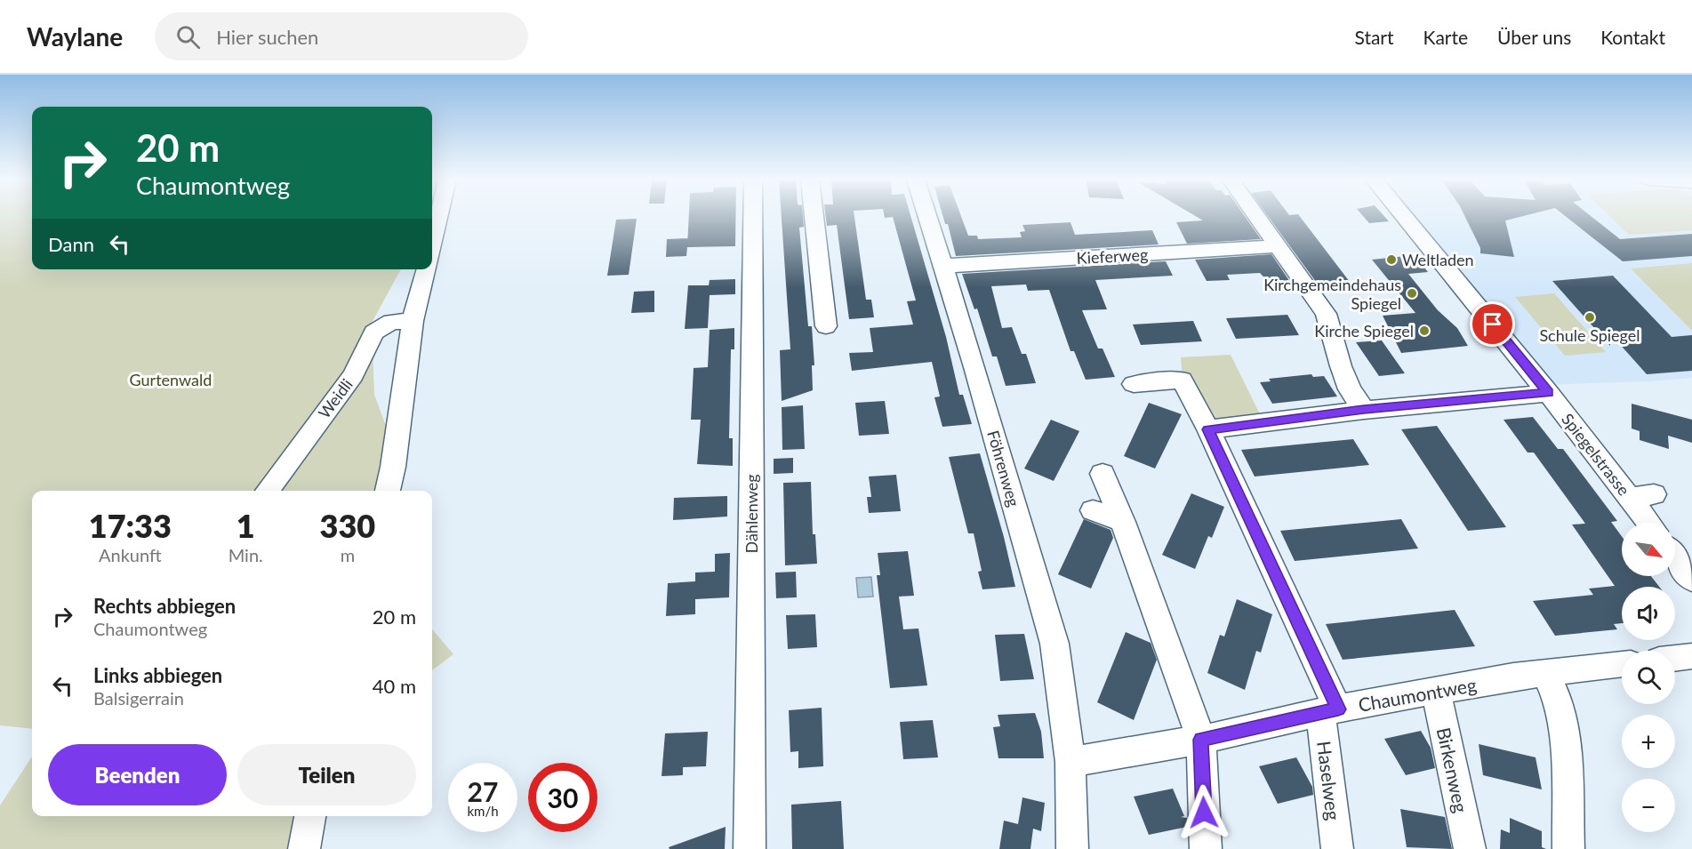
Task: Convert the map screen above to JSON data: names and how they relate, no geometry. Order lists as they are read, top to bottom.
{
  "streets": {
    "street": [
      "Kieferweg",
      "Weidli",
      "Spiegelstrasse",
      "Föhrenweg",
      "Dählenweg",
      "Chaumontweg",
      "Birkenweg",
      "Haselweg"
    ]
  },
  "crossings": [
    ["Kieferweg", "Föhrenweg"],
    ["Föhrenweg", "Chaumontweg"],
    ["Chaumontweg", "Birkenweg"],
    ["Chaumontweg", "Haselweg"]
  ],
  "parks": ["Gurtenwald"],
  "places": [
    "Weltladen",
    "Kirchgemeindehaus Spiegel",
    "Schule Spiegel",
    "Kirche Spiegel"
  ],
  "north": "bottom right",
  "page": {
    "header": "Waylane",
    "search": "Hier suchen",
    "nav": [
      "Start",
      "Karte",
      "Über uns",
      "Kontakt"
    ],
    "turn": ["20 m", "Chaumontweg"],
    "then": "Dann",
    "eta": [
      "17:33",
      "Ankunft",
      "1",
      "Min.",
      "330",
      "m"
    ],
    "map_buttons": ["+", "−"],
    "list": [
      {
        "name": "Rechts abbiegen",
        "note": "Chaumontweg",
        "value": "20 m"
      },
      {
        "name": "Links abbiegen",
        "note": "Balsigerrain",
        "value": "40 m"
      }
    ],
    "buttons": ["Beenden", "Teilen"],
    "speed": "27 km/h",
    "limit": "30"
  }
}
